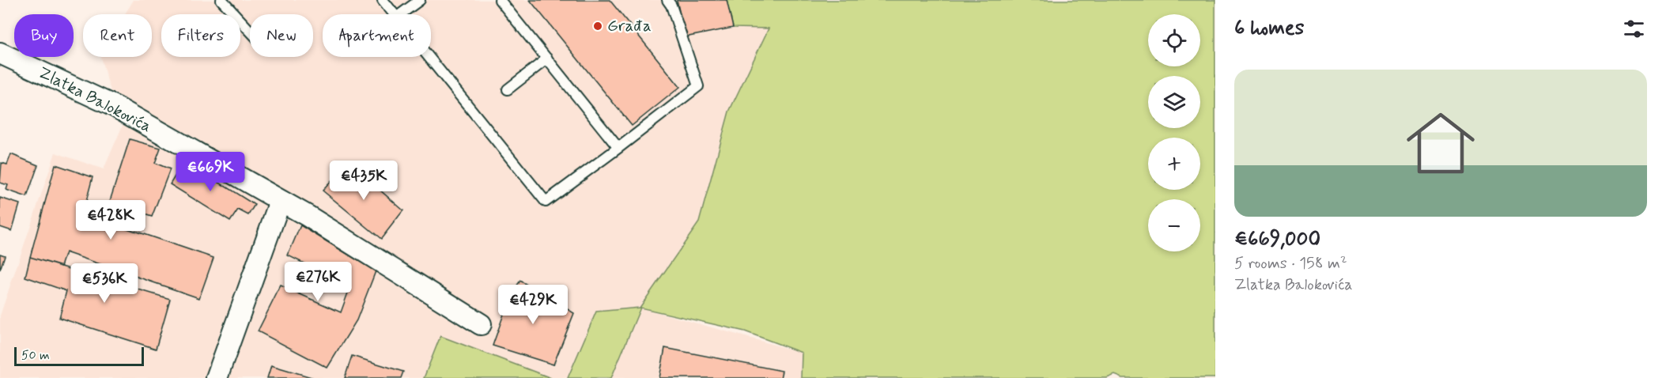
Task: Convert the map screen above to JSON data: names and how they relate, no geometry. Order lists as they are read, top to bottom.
{
  "streets": {
    "street": ["Zlatka Balokovića"]
  },
  "places": ["Građa"],
  "scale_bar": "50 m",
  "page": {
    "heading": "6 homes",
    "map_buttons": ["+", "−"],
    "chip": [
      "Buy",
      "Rent",
      "Filters",
      "New",
      "Apartment"
    ],
    "list": [
      {
        "name": "€669,000",
        "note": "5 rooms · 158 m² · Zlatka Balokovića"
      }
    ],
    "price": [
      "€669K",
      "€435K",
      "€428K",
      "€276K",
      "€536K",
      "€429K"
    ],
    "scale": "50 m"
  }
}
